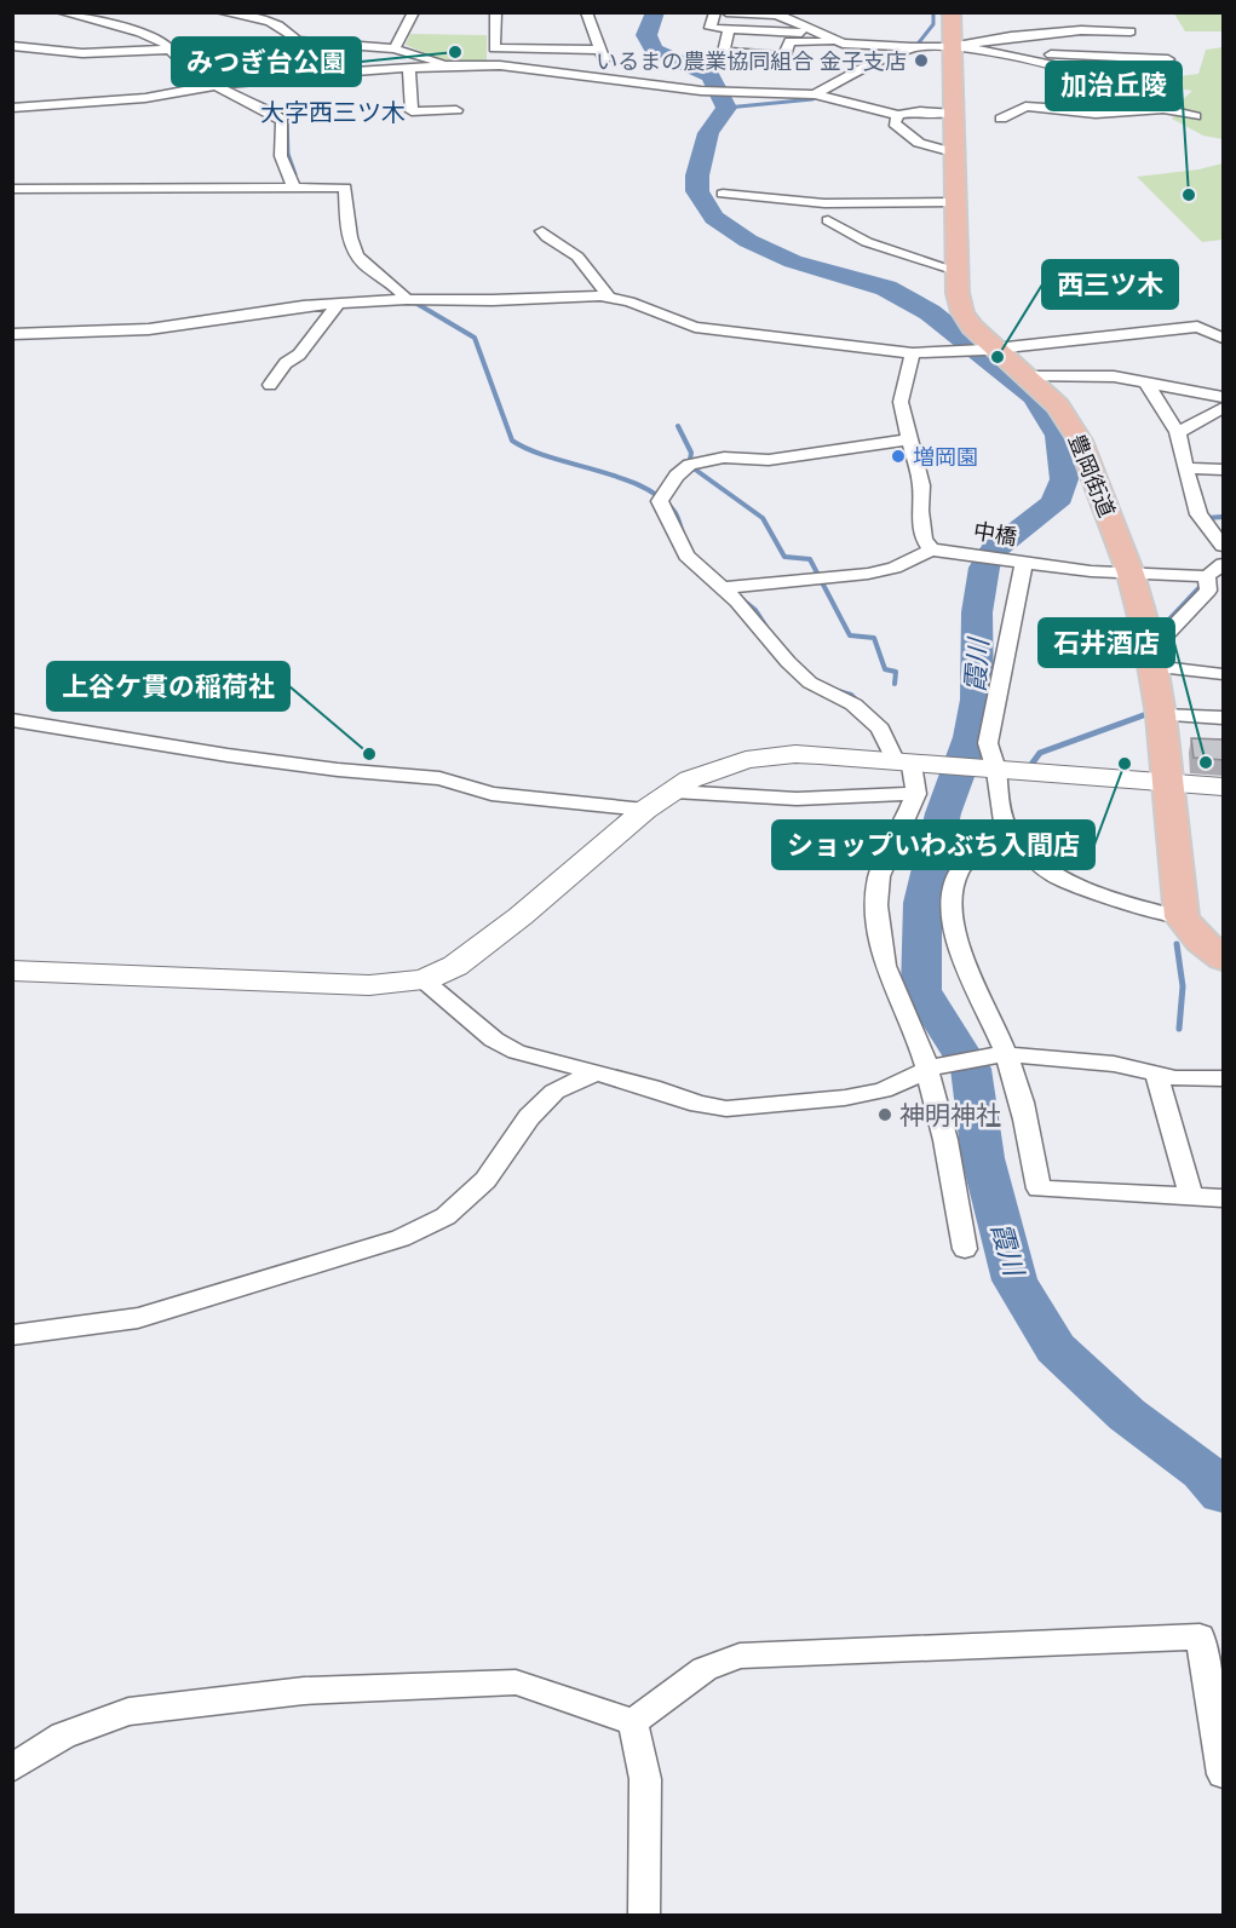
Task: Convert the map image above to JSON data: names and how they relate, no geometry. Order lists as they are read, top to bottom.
{
  "streets": {
    "main road": ["豊岡街道"],
    "street": ["中橋"]
  },
  "crossings": [
    ["豊岡街道", "中橋"]
  ],
  "districts": ["大字西三ツ木"],
  "water": ["霞川"],
  "places": [
    "みつぎ台公園",
    "いるまの農業協同組合 金子支店",
    "加治丘陵",
    "西三ツ木",
    "増岡園",
    "上谷ケ貫の稲荷社",
    "石井酒店",
    "ショップいわぶち入間店",
    "神明神社"
  ]
}
